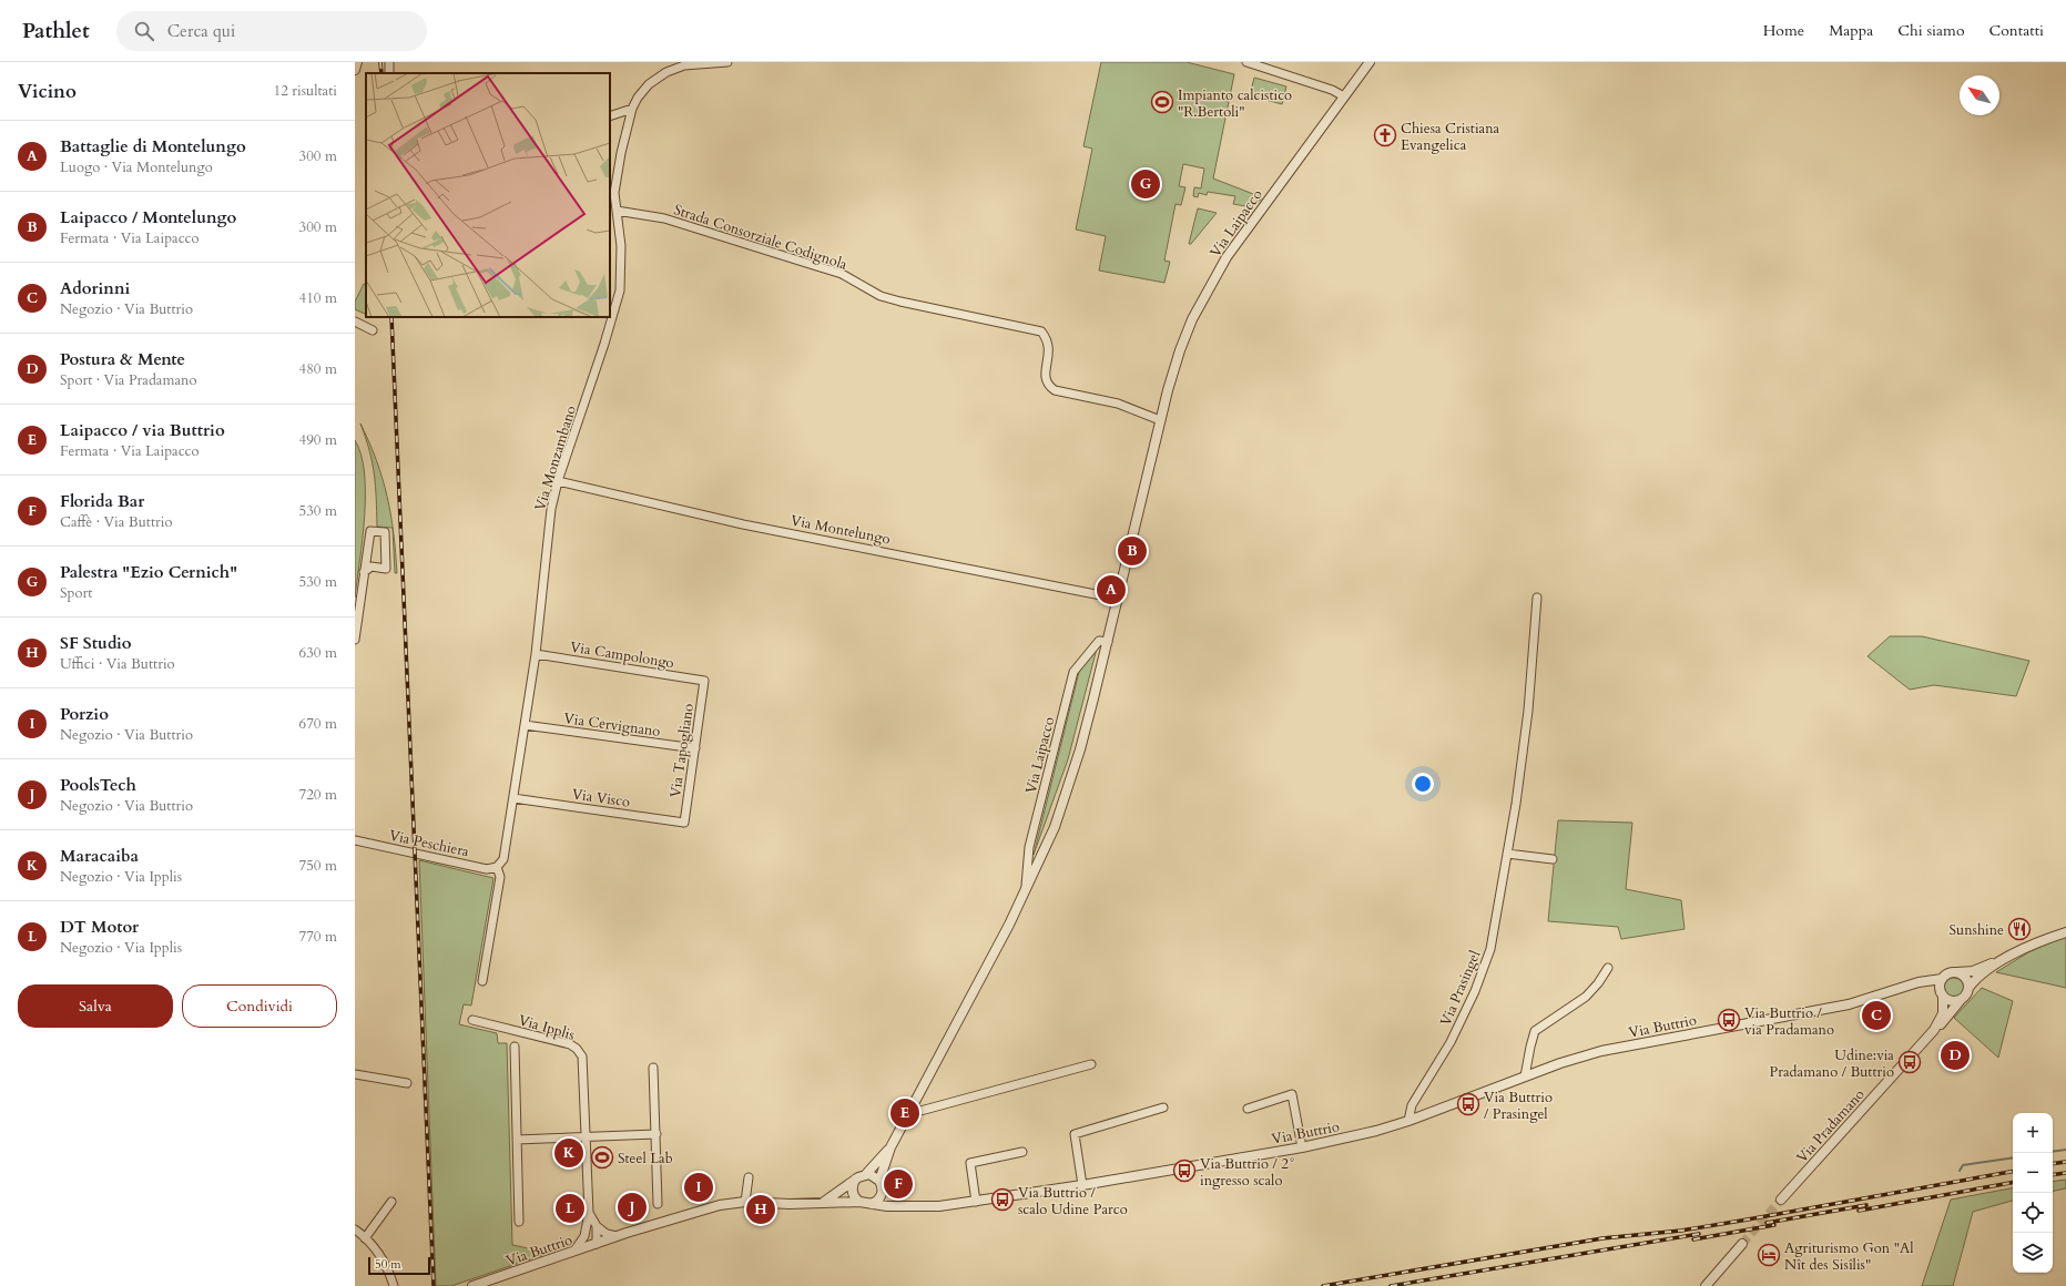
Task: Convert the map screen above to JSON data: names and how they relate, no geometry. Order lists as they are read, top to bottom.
{
  "streets": {
    "street": [
      "Via Laipacco",
      "Strada Consorziale Codignola",
      "Via Monzambano",
      "Via Montelungo",
      "Via Campolongo",
      "Via Cervignano",
      "Via Tapogliano",
      "Via Visco",
      "Via Peschiera",
      "Via Prasingel",
      "Via Buttrio",
      "Via Ipplis",
      "Via Pradamano"
    ]
  },
  "crossings": [
    ["Via Laipacco", "Strada Consorziale Codignola"],
    ["Via Laipacco", "Via Montelungo"],
    ["Via Laipacco", "Via Buttrio"],
    ["Strada Consorziale Codignola", "Via Monzambano"],
    ["Via Monzambano", "Via Montelungo"],
    ["Via Monzambano", "Via Campolongo"],
    ["Via Monzambano", "Via Cervignano"],
    ["Via Monzambano", "Via Visco"],
    ["Via Monzambano", "Via Peschiera"],
    ["Via Campolongo", "Via Tapogliano"],
    ["Via Cervignano", "Via Tapogliano"],
    ["Via Tapogliano", "Via Visco"],
    ["Via Prasingel", "Via Buttrio"],
    ["Via Buttrio", "Via Ipplis"],
    ["Via Buttrio", "Via Pradamano"]
  ],
  "places": {
    "sports": ["Impianto calcistico \"R.Bertoli\"", "Steel Lab"],
    "church": ["Chiesa Cristiana Evangelica"],
    "restaurant": ["Sunshine"],
    "bus stop": [
      "Via Buttrio / via Pradamano",
      "Udine:via Pradamano / Buttrio",
      "Via Buttrio / Prasingel",
      "Via Buttrio / 2° ingresso scalo",
      "Via Buttrio / scalo Udine Parco"
    ],
    "hotel": ["Agriturismo Gon \"Al Nît des Sisîlis\""]
  },
  "scale_bar": "50 m",
  "north": "top left",
  "page": {
    "header": "Pathlet",
    "search": "Cerca qui",
    "nav": [
      "Home",
      "Mappa",
      "Chi siamo",
      "Contatti"
    ],
    "heading": ["Vicino", "12 risultati"],
    "list": [
      {
        "mark": "A",
        "name": "Battaglie di Montelungo",
        "note": "Luogo · Via Montelungo",
        "value": "300 m"
      },
      {
        "mark": "B",
        "name": "Laipacco / Montelungo",
        "note": "Fermata · Via Laipacco",
        "value": "300 m"
      },
      {
        "mark": "C",
        "name": "Adorinni",
        "note": "Negozio · Via Buttrio",
        "value": "410 m"
      },
      {
        "mark": "D",
        "name": "Postura & Mente",
        "note": "Sport · Via Pradamano",
        "value": "480 m"
      },
      {
        "mark": "E",
        "name": "Laipacco / via Buttrio",
        "note": "Fermata · Via Laipacco",
        "value": "490 m"
      },
      {
        "mark": "F",
        "name": "Florida Bar",
        "note": "Caffè · Via Buttrio",
        "value": "530 m"
      },
      {
        "mark": "G",
        "name": "Palestra \"Ezio Cernich\"",
        "note": "Sport",
        "value": "530 m"
      },
      {
        "mark": "H",
        "name": "SF Studio",
        "note": "Uffici · Via Buttrio",
        "value": "630 m"
      },
      {
        "mark": "I",
        "name": "Porzio",
        "note": "Negozio · Via Buttrio",
        "value": "670 m"
      },
      {
        "mark": "J",
        "name": "PoolsTech",
        "note": "Negozio · Via Buttrio",
        "value": "720 m"
      },
      {
        "mark": "K",
        "name": "Maracaiba",
        "note": "Negozio · Via Ipplis",
        "value": "750 m"
      },
      {
        "mark": "L",
        "name": "DT Motor",
        "note": "Negozio · Via Ipplis",
        "value": "770 m"
      }
    ],
    "pins": [
      "G",
      "B",
      "A",
      "C",
      "D",
      "E",
      "K",
      "F",
      "I",
      "J",
      "L",
      "H"
    ],
    "buttons": ["Salva", "Condividi"],
    "map_buttons": ["+", "−"],
    "scale": "50 m"
  }
}
